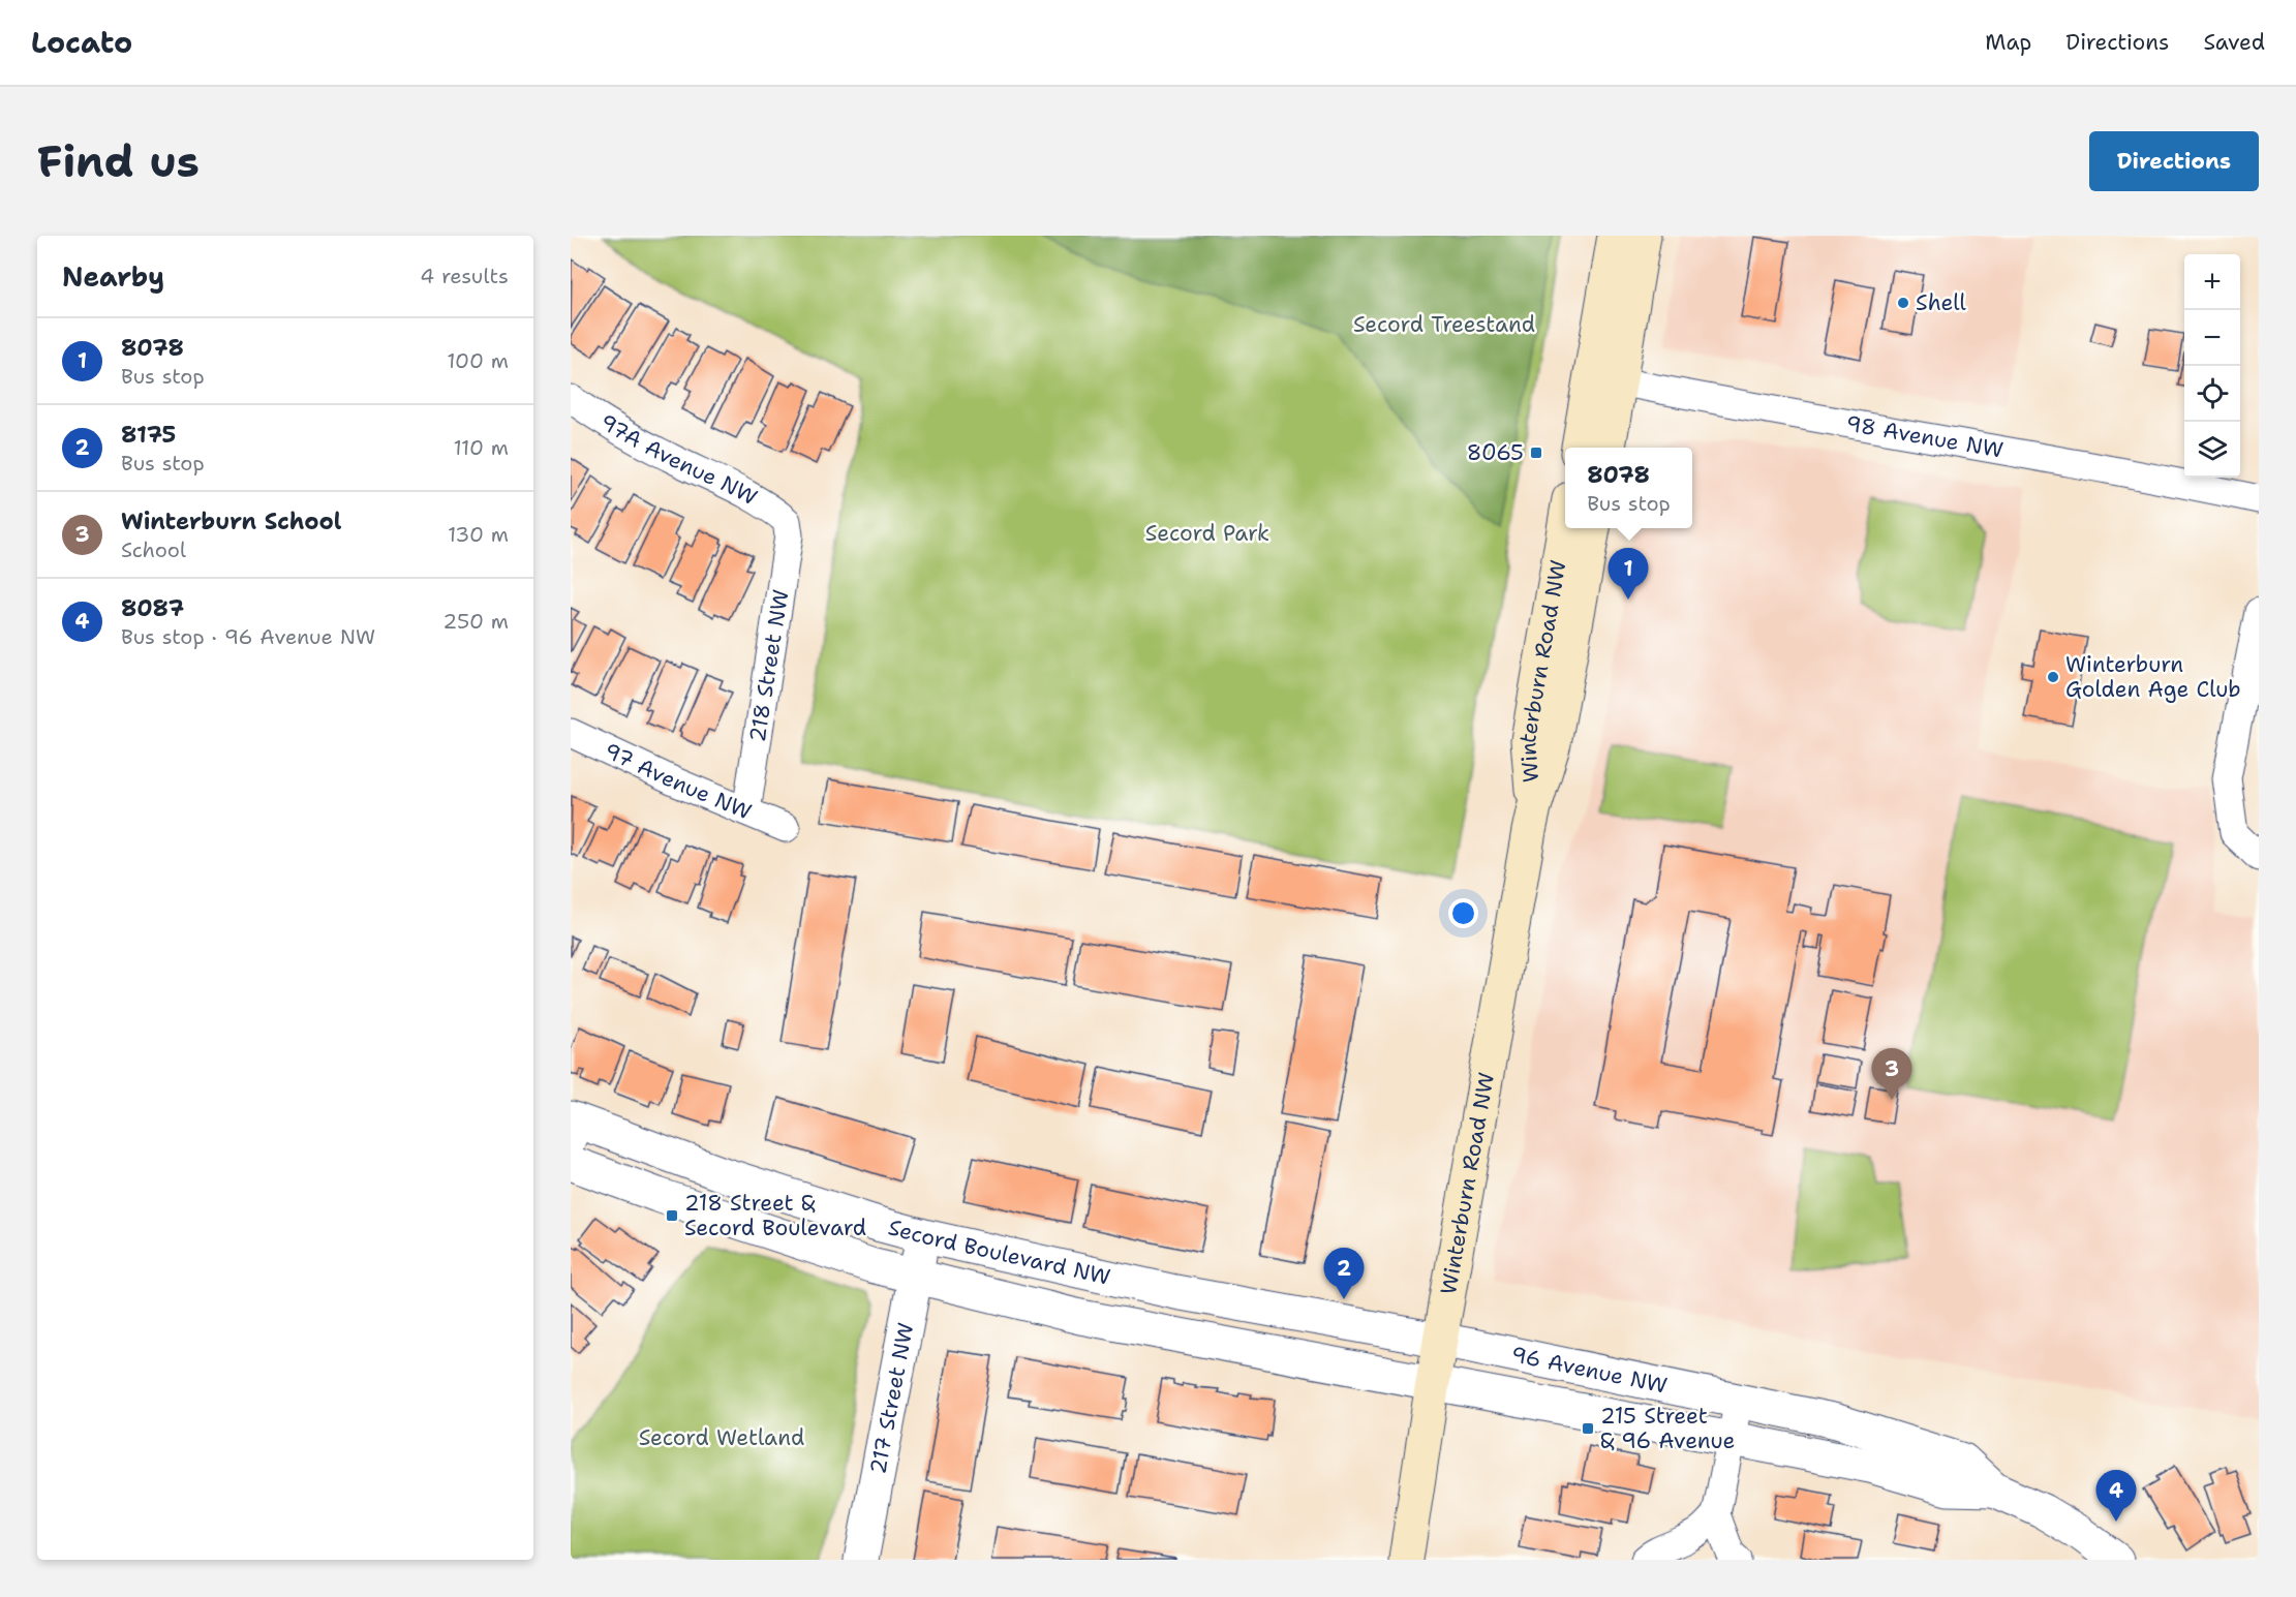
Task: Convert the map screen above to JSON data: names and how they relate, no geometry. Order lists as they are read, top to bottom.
{
  "streets": {
    "main road": ["Winterburn Road NW"],
    "street": [
      "98 Avenue NW",
      "97A Avenue NW",
      "218 Street NW",
      "97 Avenue NW",
      "Secord Boulevard NW",
      "96 Avenue NW",
      "217 Street NW"
    ]
  },
  "crossings": [
    ["97A Avenue NW", "218 Street NW"],
    ["218 Street NW", "97 Avenue NW"],
    ["Winterburn Road NW", "Secord Boulevard NW"],
    ["Winterburn Road NW", "96 Avenue NW"],
    ["Secord Boulevard NW", "96 Avenue NW"],
    ["Secord Boulevard NW", "217 Street NW"]
  ],
  "parks": ["Secord Treestand", "Secord Park", "Secord Wetland"],
  "places": {
    "other": ["Shell", "Winterburn Golden Age Club"],
    "transit": ["8065", "218 Street & Secord Boulevard", "215 Street & 96 Avenue"]
  },
  "page": {
    "header": "Locato",
    "nav": ["Map", "Directions", "Saved"],
    "buttons": "Directions",
    "title": "Find us",
    "heading": ["Nearby", "4 results"],
    "map_buttons": ["+", "−"],
    "list": [
      {
        "mark": "1",
        "name": "8078",
        "note": "Bus stop",
        "value": "100 m"
      },
      {
        "mark": "2",
        "name": "8175",
        "note": "Bus stop",
        "value": "110 m"
      },
      {
        "mark": "3",
        "name": "Winterburn School",
        "note": "School",
        "value": "130 m"
      },
      {
        "mark": "4",
        "name": "8087",
        "note": "Bus stop · 96 Avenue NW",
        "value": "250 m"
      }
    ],
    "popup": ["8078", "Bus stop"],
    "pins": [
      "1",
      "3",
      "2",
      "4"
    ]
  }
}
